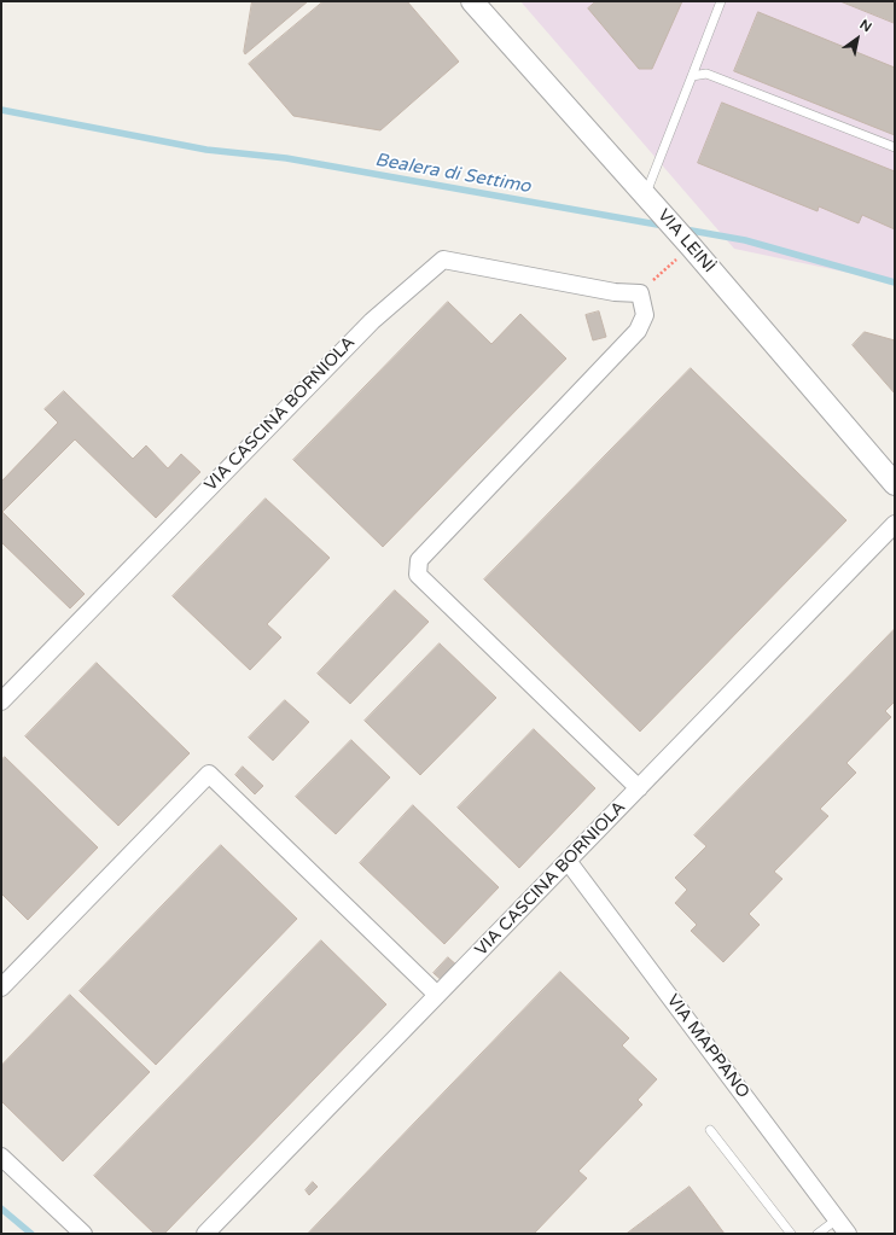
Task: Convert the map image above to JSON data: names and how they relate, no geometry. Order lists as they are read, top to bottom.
{
  "streets": {
    "street": ["VIA LEINÌ", "VIA CASCINA BORNIOLA", "VIA MAPPANO"]
  },
  "crossings": [
    ["VIA CASCINA BORNIOLA", "VIA MAPPANO"]
  ],
  "water": ["Bealera di Settimo"],
  "north": "top right"
}
